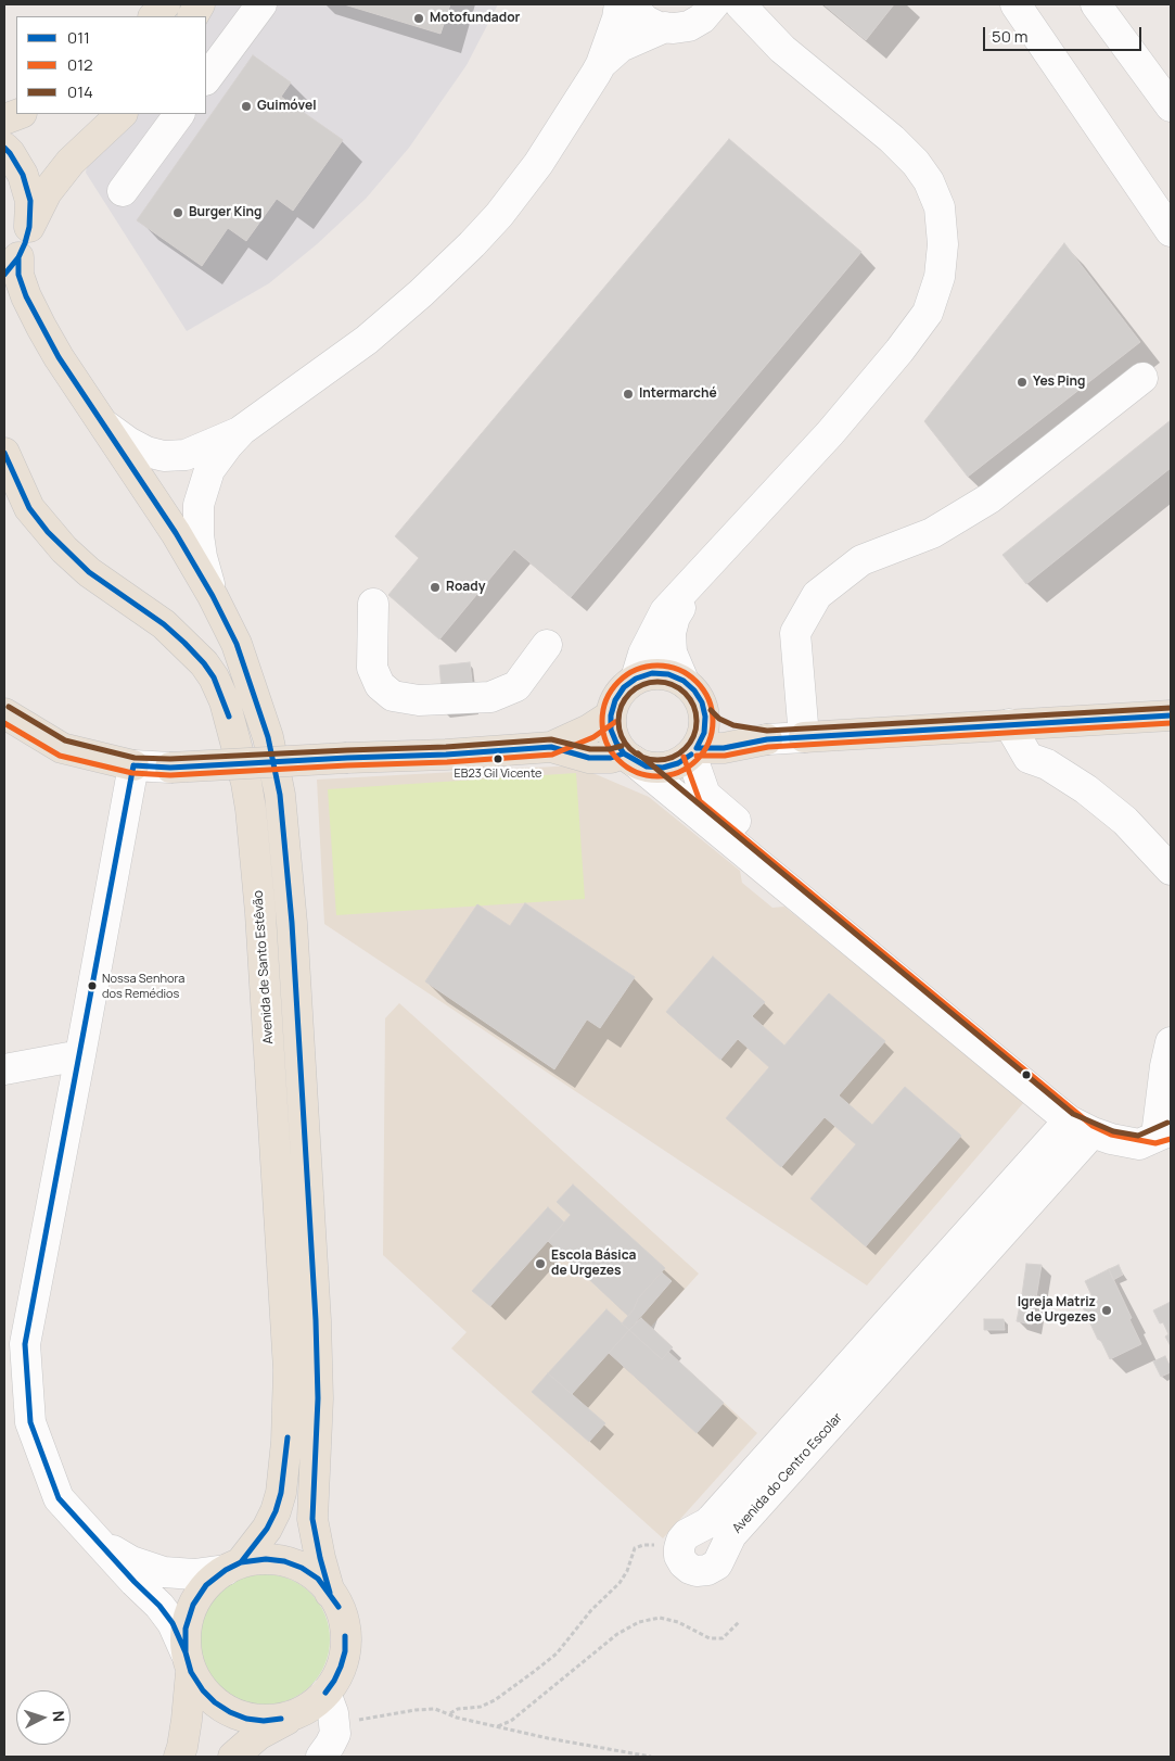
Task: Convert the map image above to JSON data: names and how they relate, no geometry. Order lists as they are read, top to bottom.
{
  "streets": {
    "main road": ["Avenida de Santo Estêvão"],
    "street": ["Avenida do Centro Escolar"]
  },
  "places": [
    "Motofundador",
    "Guimóvel",
    "Burger King",
    "Yes Ping",
    "Intermarché",
    "Roady",
    "EB23 Gil Vicente",
    "Nossa Senhora dos Remédios",
    "Escola Básica de Urgezes",
    "Igreja Matriz de Urgezes"
  ],
  "lines": ["transit line 011", "transit line 012", "transit line 014"],
  "legend": ["011", "012", "014"],
  "scale_bar": "50 m",
  "north": "right"
}
